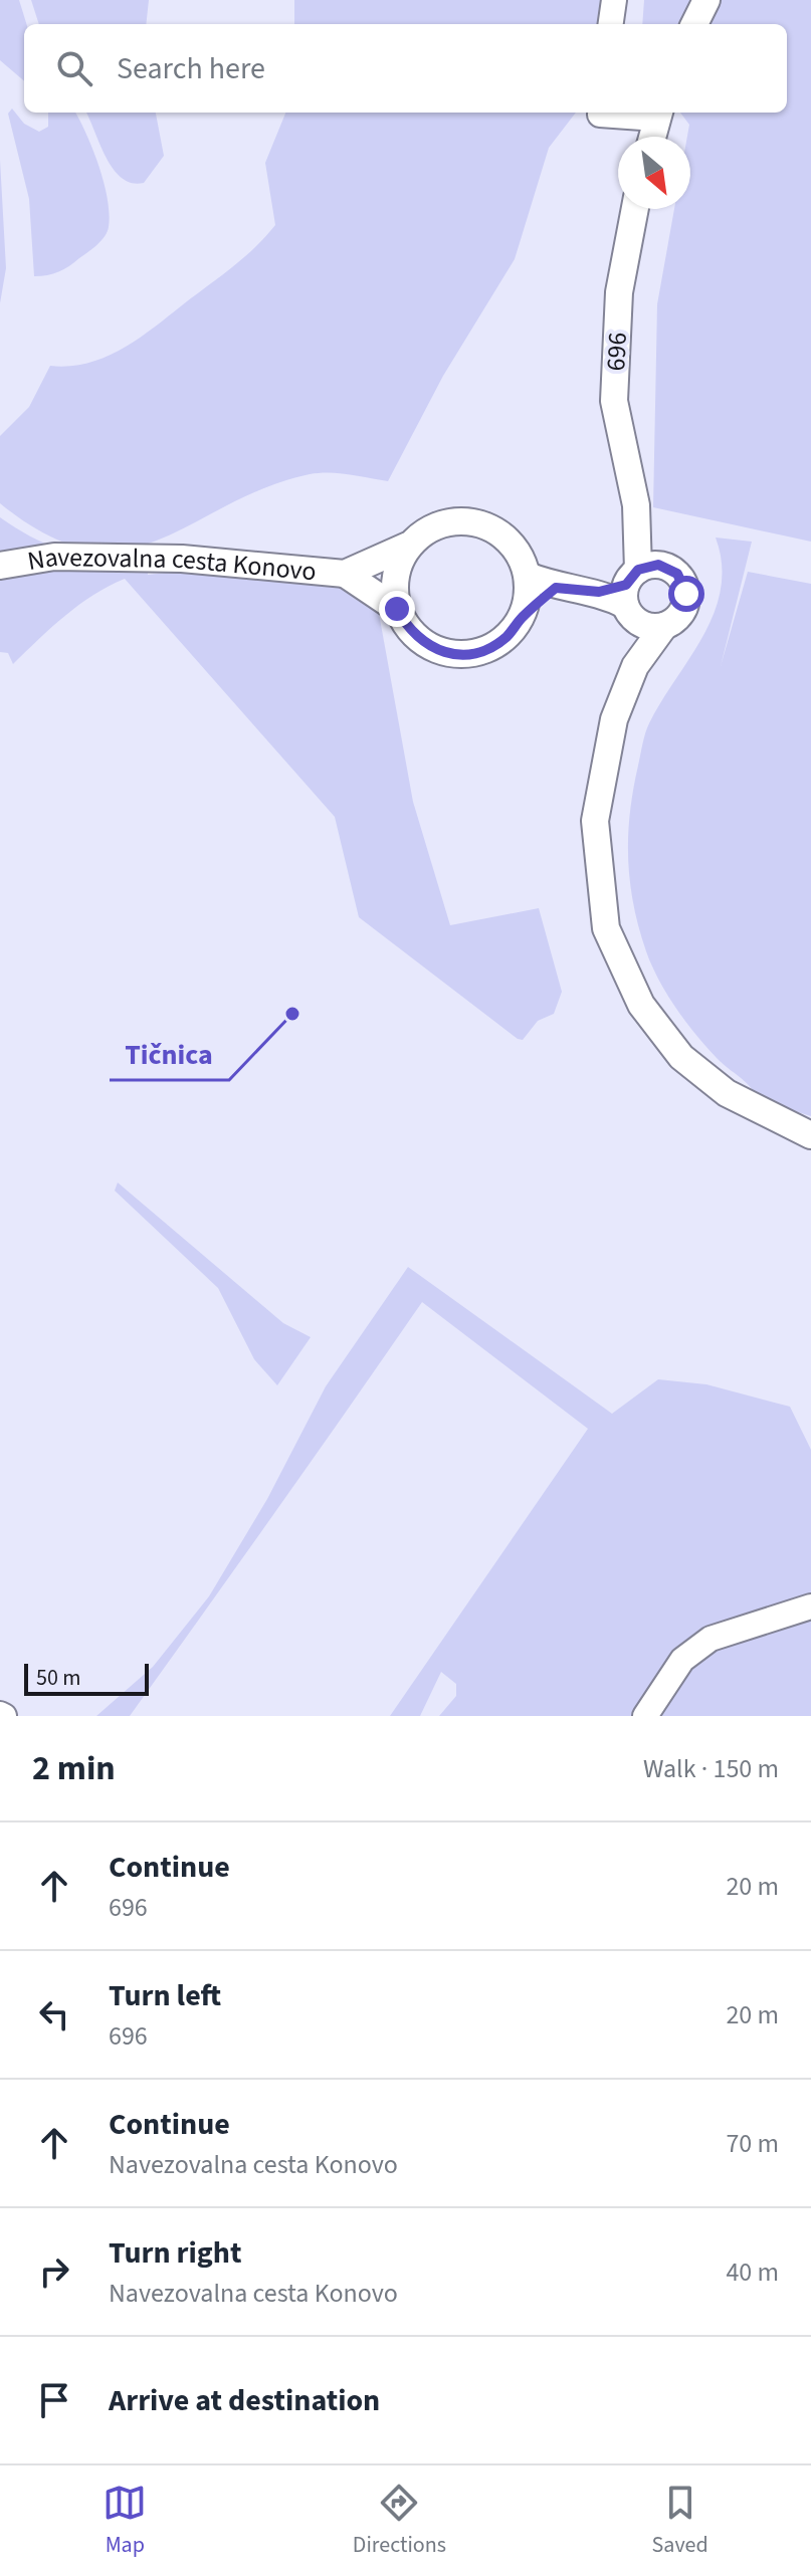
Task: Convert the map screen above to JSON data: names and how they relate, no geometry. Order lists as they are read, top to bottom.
{
  "streets": {
    "main road": ["696", "Navezovalna cesta Konovo"]
  },
  "places": ["Tičnica"],
  "scale_bar": "50 m",
  "north": "bottom right",
  "page": {
    "search": "Search here",
    "scale": "50 m",
    "heading": ["2 min", "Walk · 150 m"],
    "list": [
      ["Continue", "696", "20 m"],
      ["Turn left", "696", "20 m"],
      ["Continue", "Navezovalna cesta Konovo", "70 m"],
      ["Turn right", "Navezovalna cesta Konovo", "40 m"],
      "Arrive at destination"
    ],
    "nav": ["Map", "Directions", "Saved"]
  }
}
